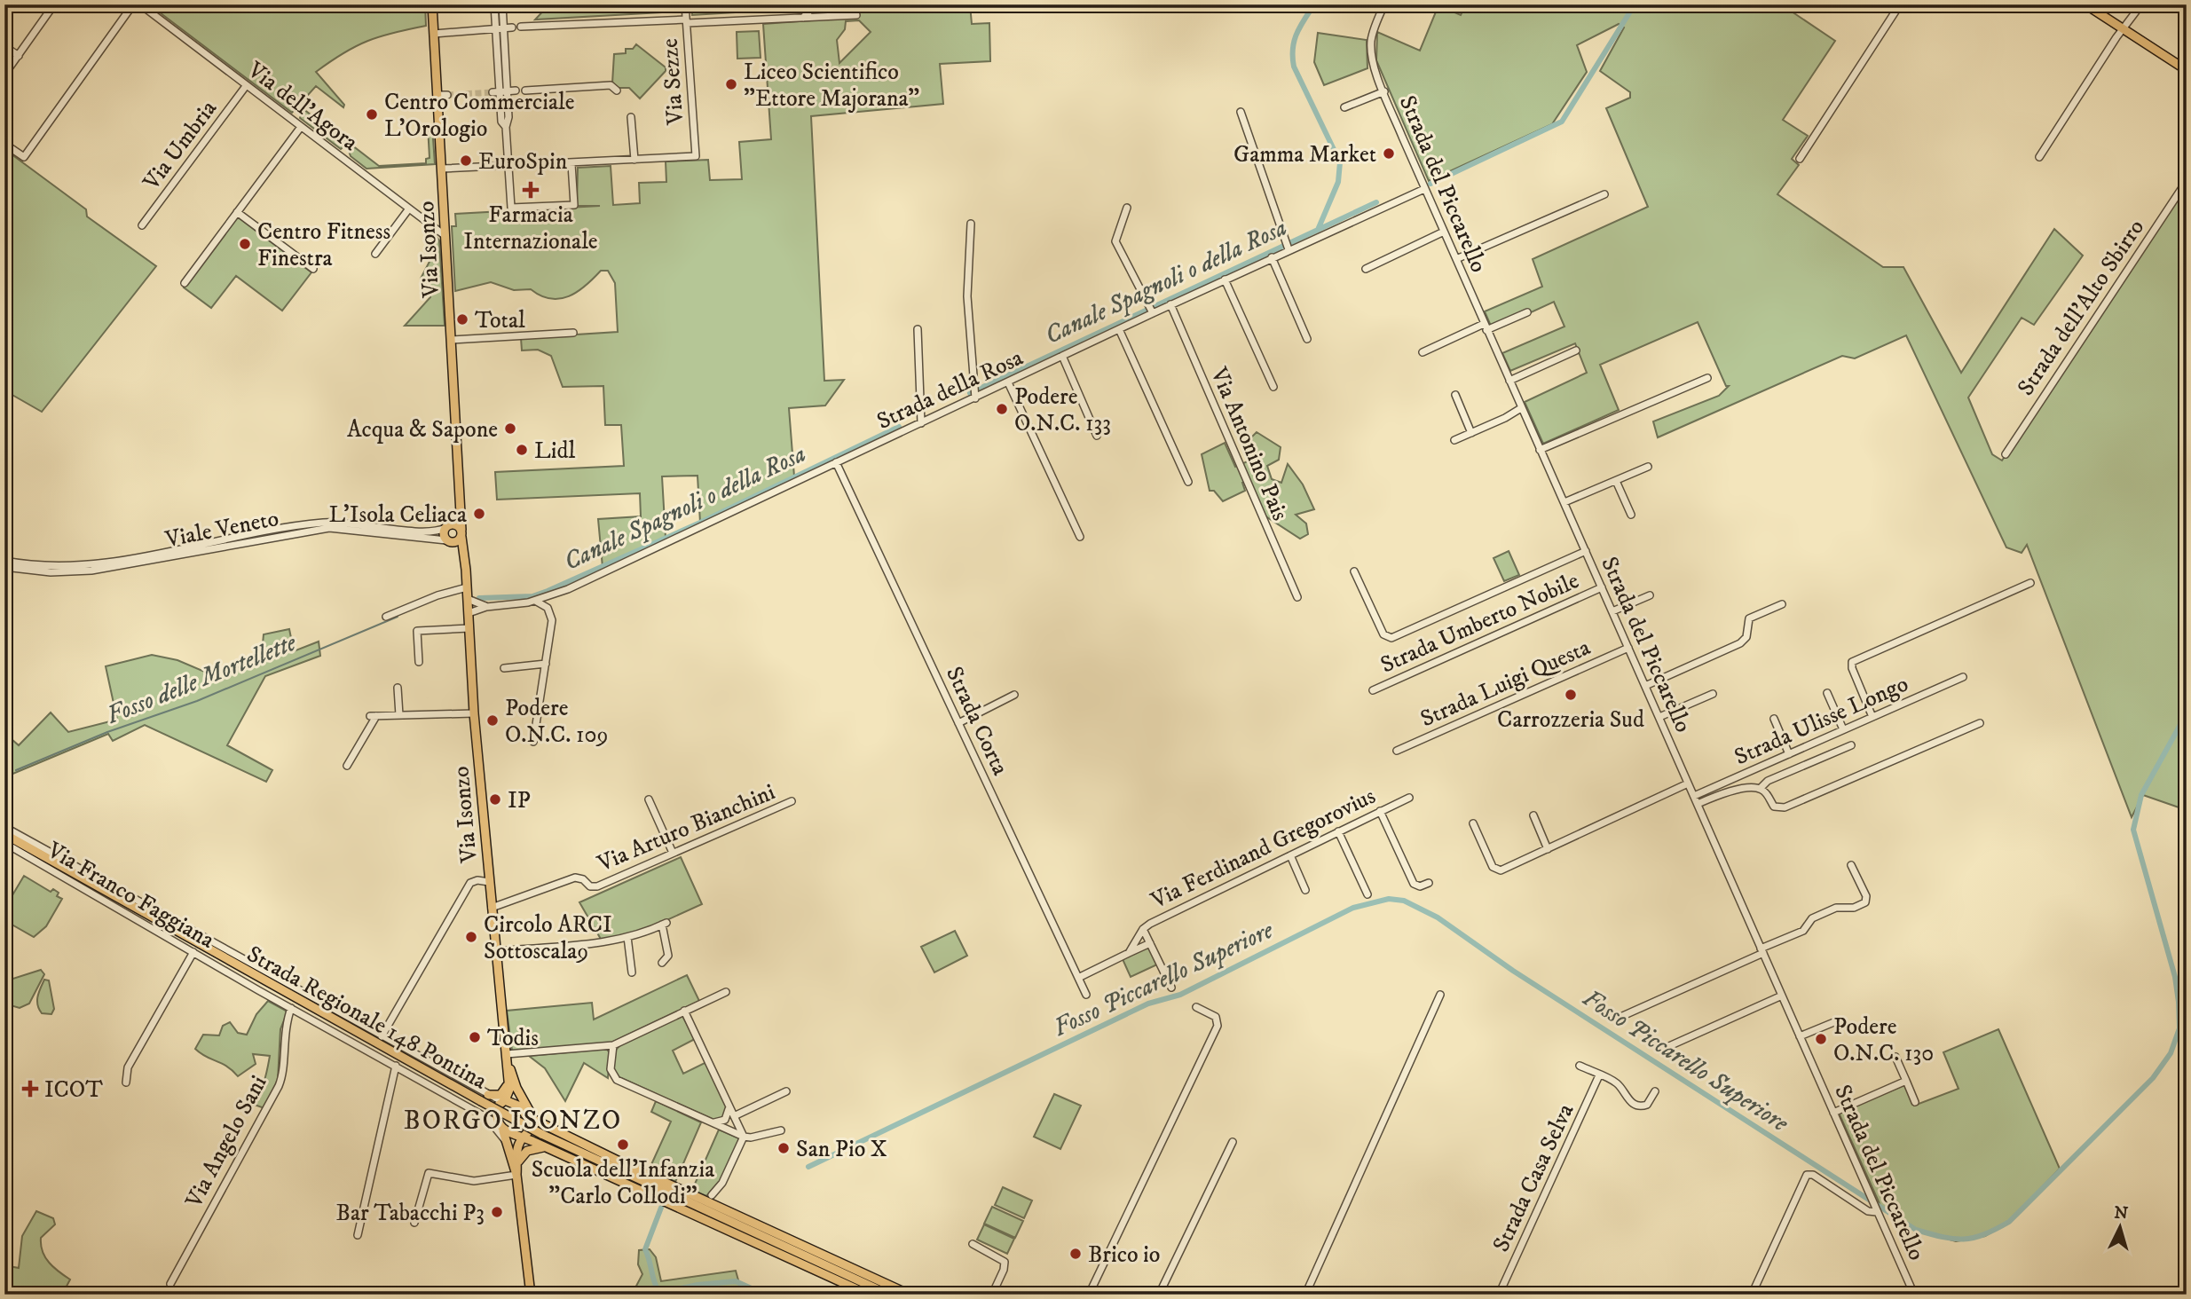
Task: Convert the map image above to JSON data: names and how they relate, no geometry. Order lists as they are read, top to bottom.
{
  "streets": {
    "main road": ["Via Isonzo", "Strada Regionale 148 Pontina"],
    "street": [
      "Via Sezze",
      "Via dell'Agora",
      "Via Umbria",
      "Strada del Piccarello",
      "Strada dell'Alto Sbirro",
      "Strada della Rosa",
      "Via Antonino Pais",
      "Viale Veneto",
      "Strada Umberto Nobile",
      "Strada Luigi Questa",
      "Strada Ulisse Longo",
      "Strada Corta",
      "Via Arturo Bianchini",
      "Via Ferdinand Gregorovius",
      "Via Franco Faggiana",
      "Via Angelo Sani",
      "Strada Casa Selva"
    ]
  },
  "crossings": [
    ["Via dell'Agora", "Via Umbria"],
    ["Via dell'Agora", "Via Isonzo"],
    ["Strada del Piccarello", "Strada della Rosa"],
    ["Strada del Piccarello", "Strada Umberto Nobile"],
    ["Strada del Piccarello", "Strada Luigi Questa"],
    ["Strada del Piccarello", "Strada Ulisse Longo"],
    ["Via Isonzo", "Strada della Rosa"],
    ["Via Isonzo", "Viale Veneto"],
    ["Via Isonzo", "Via Arturo Bianchini"],
    ["Strada della Rosa", "Via Antonino Pais"],
    ["Strada della Rosa", "Strada Corta"],
    ["Via Franco Faggiana", "Via Angelo Sani"]
  ],
  "districts": ["BORGO ISONZO"],
  "water": ["Canale Spagnoli o della Rosa", "Fosso delle Mortellette", "Fosso Piccarello Superiore"],
  "places": {
    "other": [
      "Liceo Scientifico \"Ettore Majorana\"",
      "Centro Commerciale L'Orologio",
      "Gamma Market",
      "EuroSpin",
      "Centro Fitness Finestra",
      "Total",
      "Podere O.N.C. 133",
      "Acqua & Sapone",
      "Lidl",
      "L'Isola Celiaca",
      "Carrozzeria Sud",
      "Podere O.N.C. 109",
      "IP",
      "Circolo ARCI Sottoscala9",
      "Todis",
      "Podere O.N.C. 130",
      "Scuola dell'Infanzia \"Carlo Collodi\"",
      "San Pio X",
      "Bar Tabacchi P3",
      "Brico io"
    ],
    "health": ["Farmacia Internazionale", "ICOT"]
  },
  "north": "top"
}
